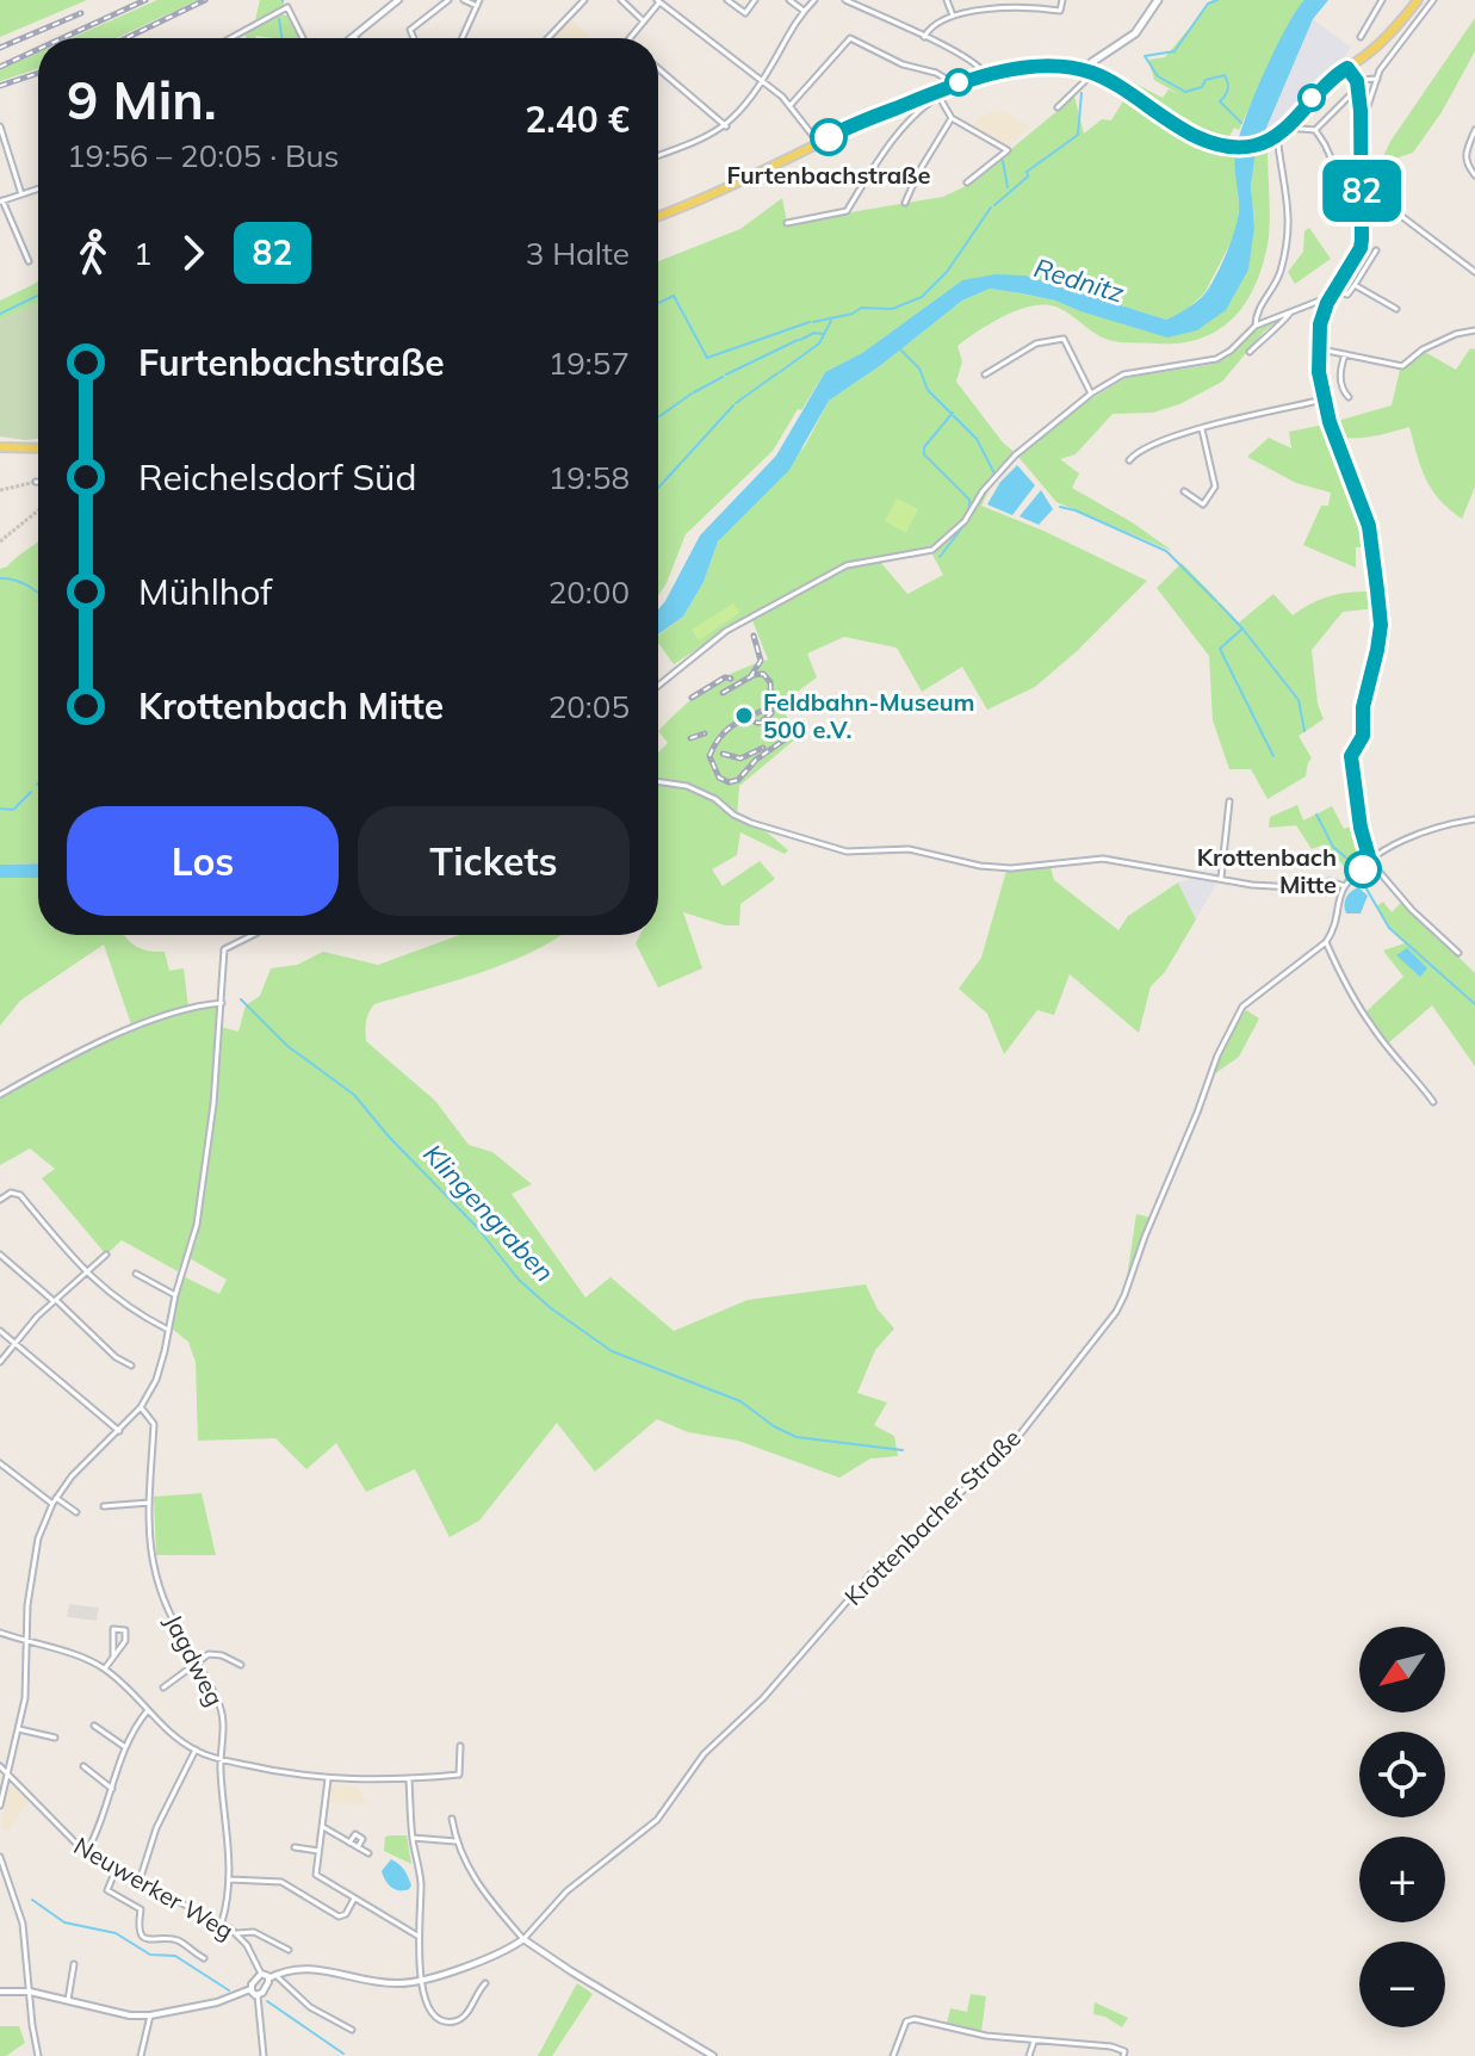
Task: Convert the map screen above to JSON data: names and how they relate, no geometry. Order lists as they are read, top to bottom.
{
  "streets": {
    "street": ["Krottenbacher Straße", "Jagdweg", "Neuwerker Weg"]
  },
  "crossings": [
    ["Jagdweg", "Neuwerker Weg"]
  ],
  "water": ["Rednitz", "Klingengraben"],
  "places": ["Furtenbachstraße", "Feldbahn-Museum 500 e.V.", "Krottenbach Mitte"],
  "lines": ["bus line 82"],
  "north": "bottom left",
  "page": {
    "on_map": "82",
    "heading": ["9 Min.", "19:56 – 20:05 · Bus", "2.40 €"],
    "legs": ["1", "82", "3 Halte"],
    "list": [
      {
        "name": "Furtenbachstraße",
        "value": "19:57"
      },
      {
        "name": "Reichelsdorf Süd",
        "value": "19:58"
      },
      {
        "name": "Mühlhof",
        "value": "20:00"
      },
      {
        "name": "Krottenbach Mitte",
        "value": "20:05"
      }
    ],
    "buttons": ["Los", "Tickets"],
    "map_buttons": ["+", "−"]
  }
}
